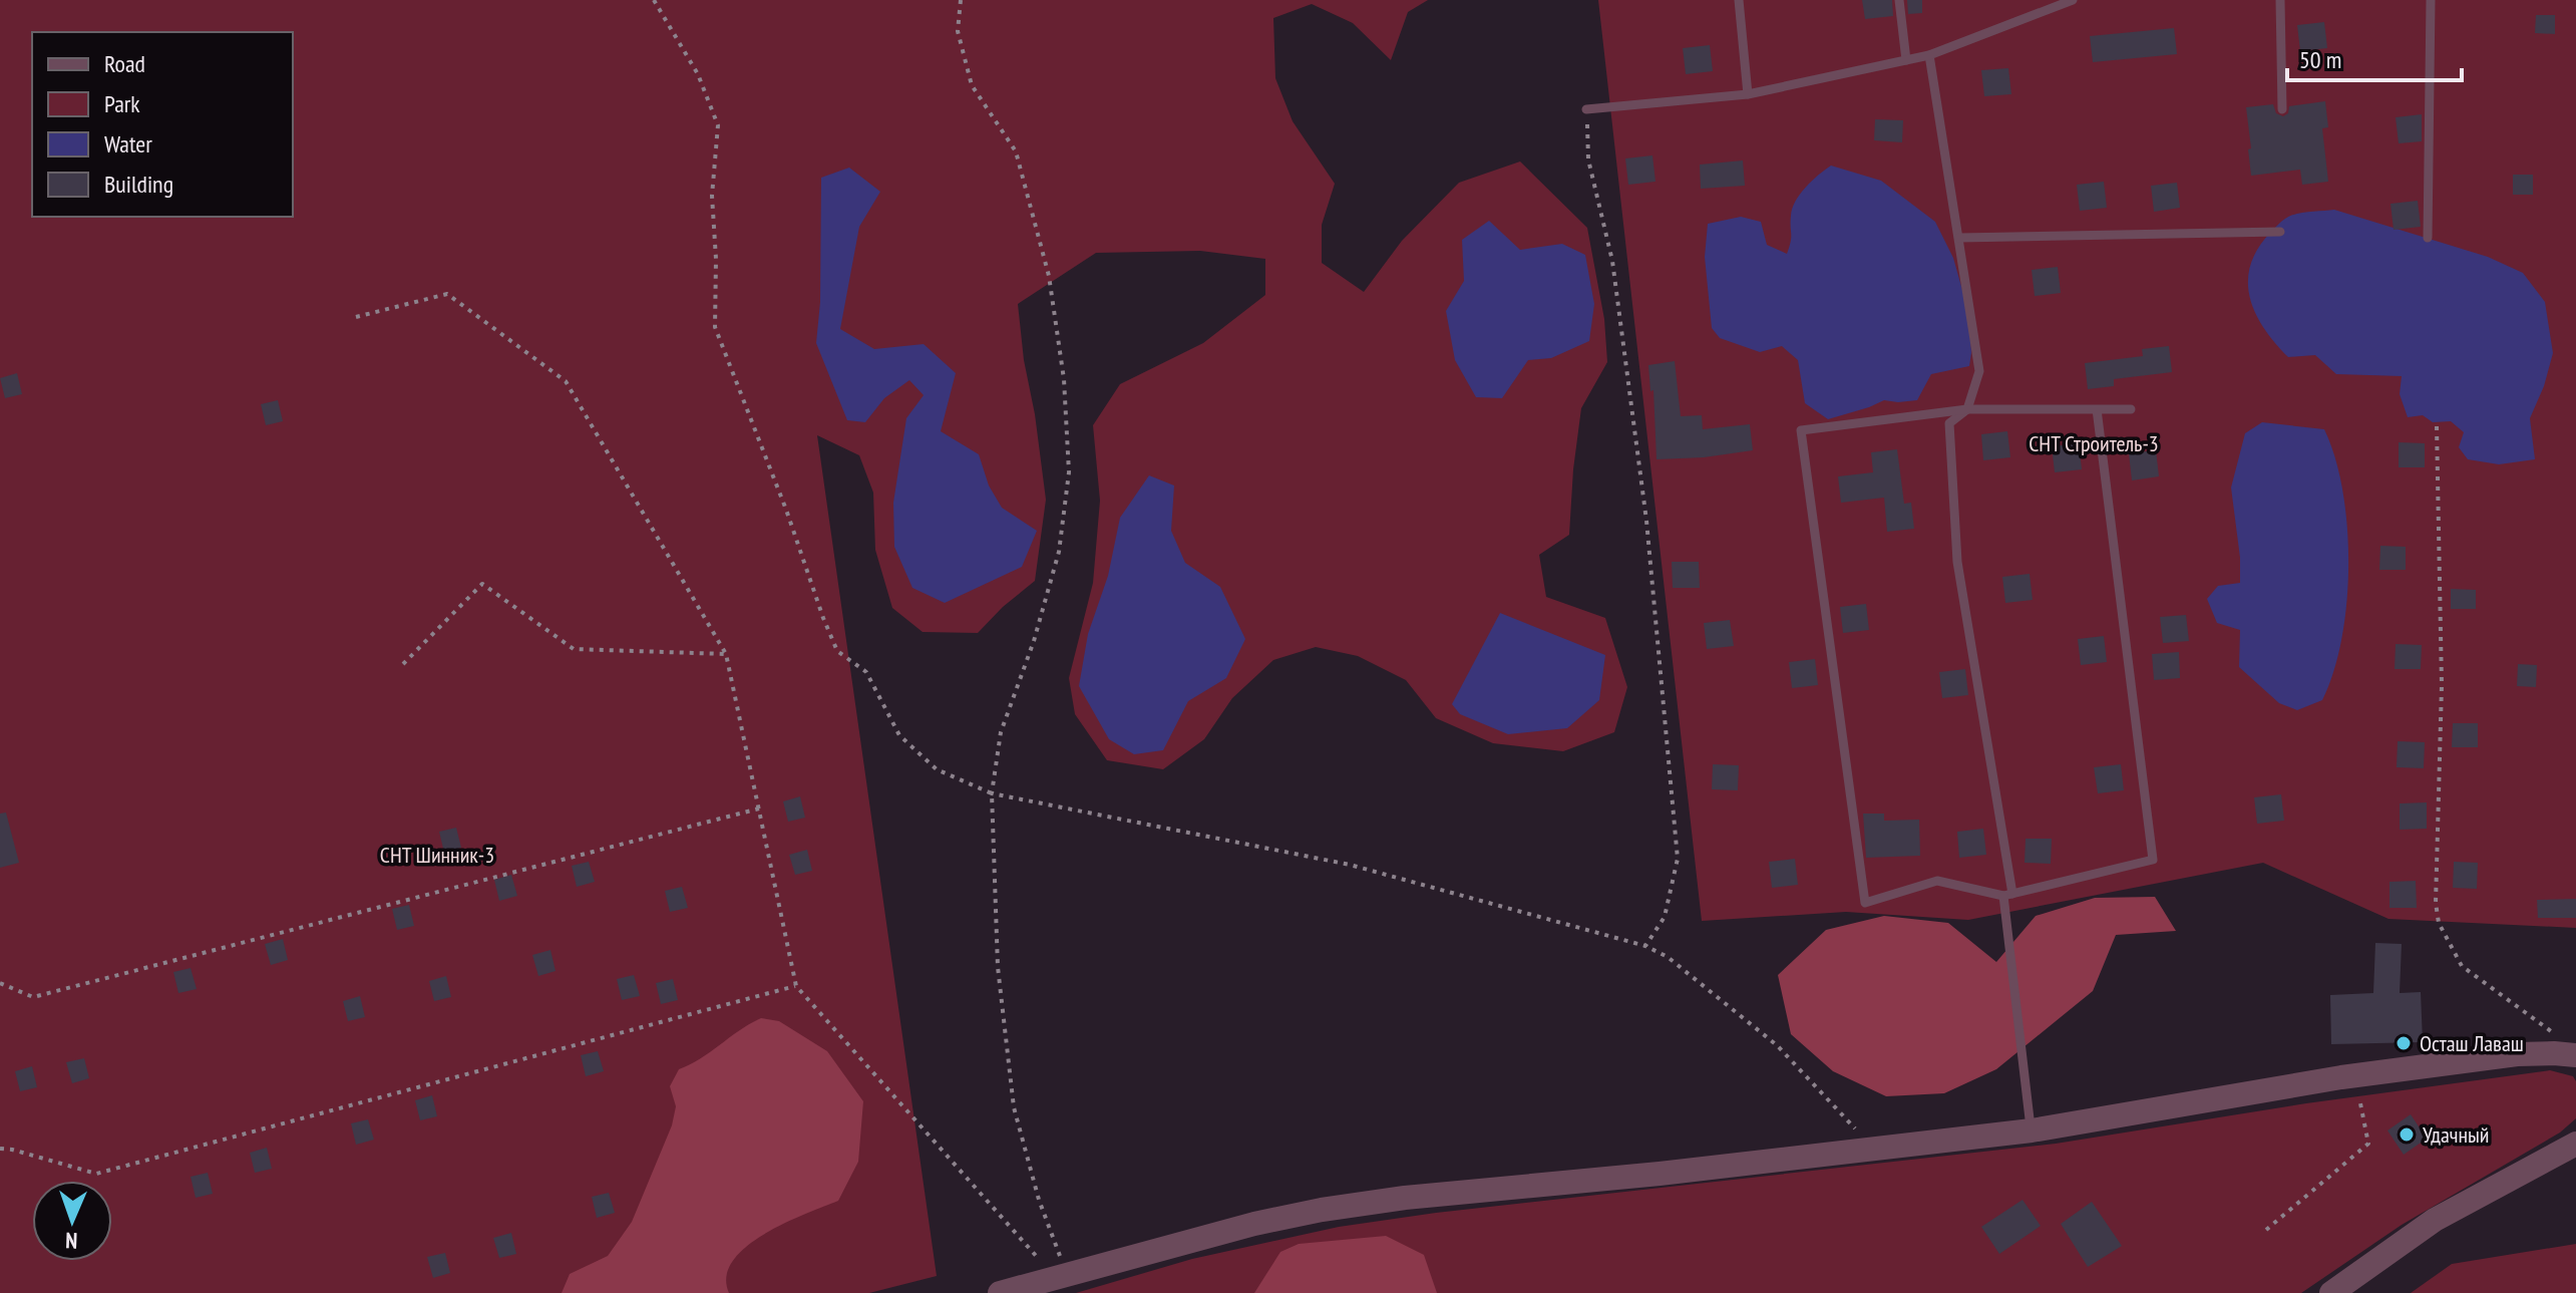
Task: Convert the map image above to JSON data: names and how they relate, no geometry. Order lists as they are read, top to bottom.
{
  "parks": ["СНТ Строитель-3", "СНТ Шинник-3"],
  "places": ["Осташ Лаваш", "Удачный"],
  "legend": [
    "Road",
    "Park",
    "Water",
    "Building"
  ],
  "scale_bar": "50 m",
  "north": "bottom"
}
